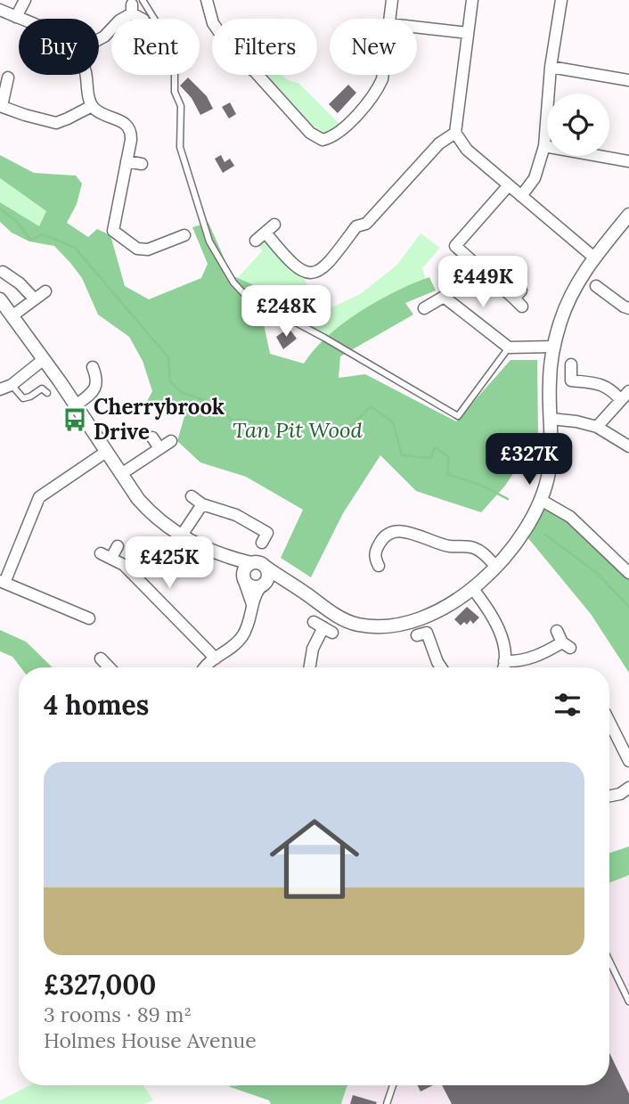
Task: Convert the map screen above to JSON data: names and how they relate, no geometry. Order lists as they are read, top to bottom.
{
  "parks": ["Tan Pit Wood"],
  "places": {
    "bus stop": ["Cherrybrook Drive"]
  },
  "page": {
    "chip": [
      "Buy",
      "Rent",
      "Filters",
      "New"
    ],
    "price": [
      "£449K",
      "£248K",
      "£327K",
      "£425K"
    ],
    "heading": "4 homes",
    "list": [
      {
        "name": "£327,000",
        "note": "3 rooms · 89 m² · Holmes House Avenue"
      }
    ]
  }
}
